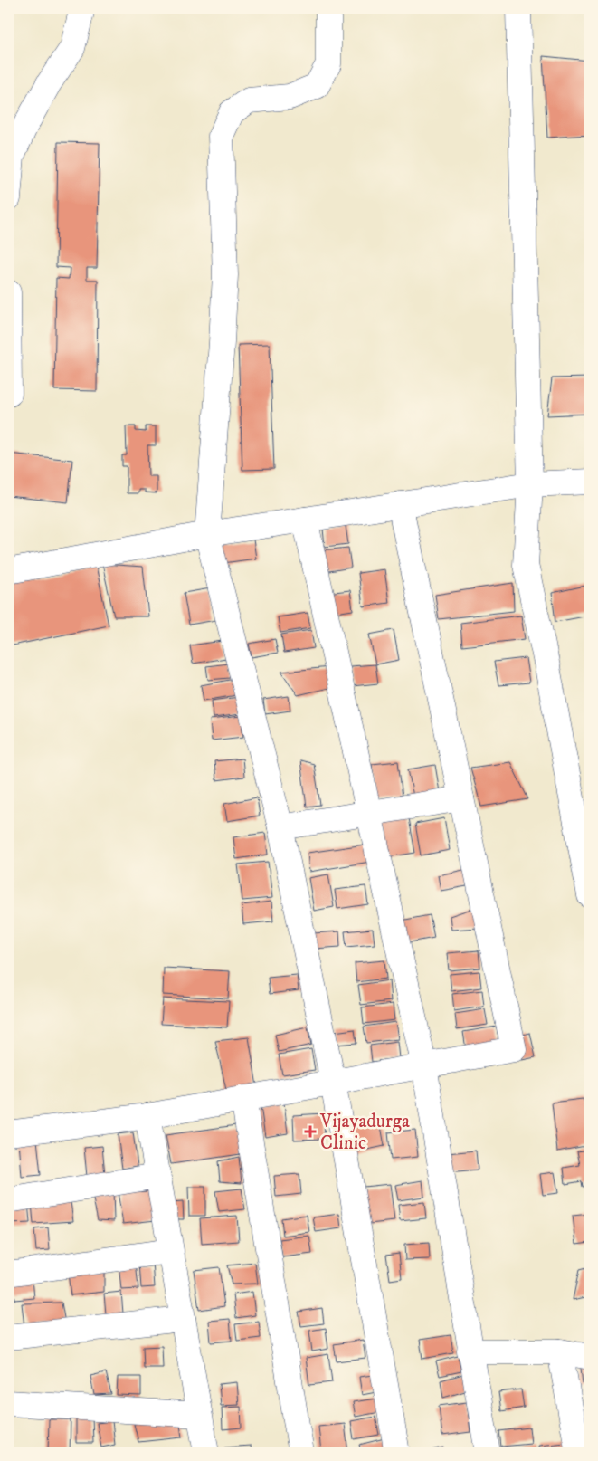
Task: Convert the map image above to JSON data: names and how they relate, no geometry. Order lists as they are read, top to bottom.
{
  "places": {
    "health": ["Vijayadurga Clinic"]
  }
}
